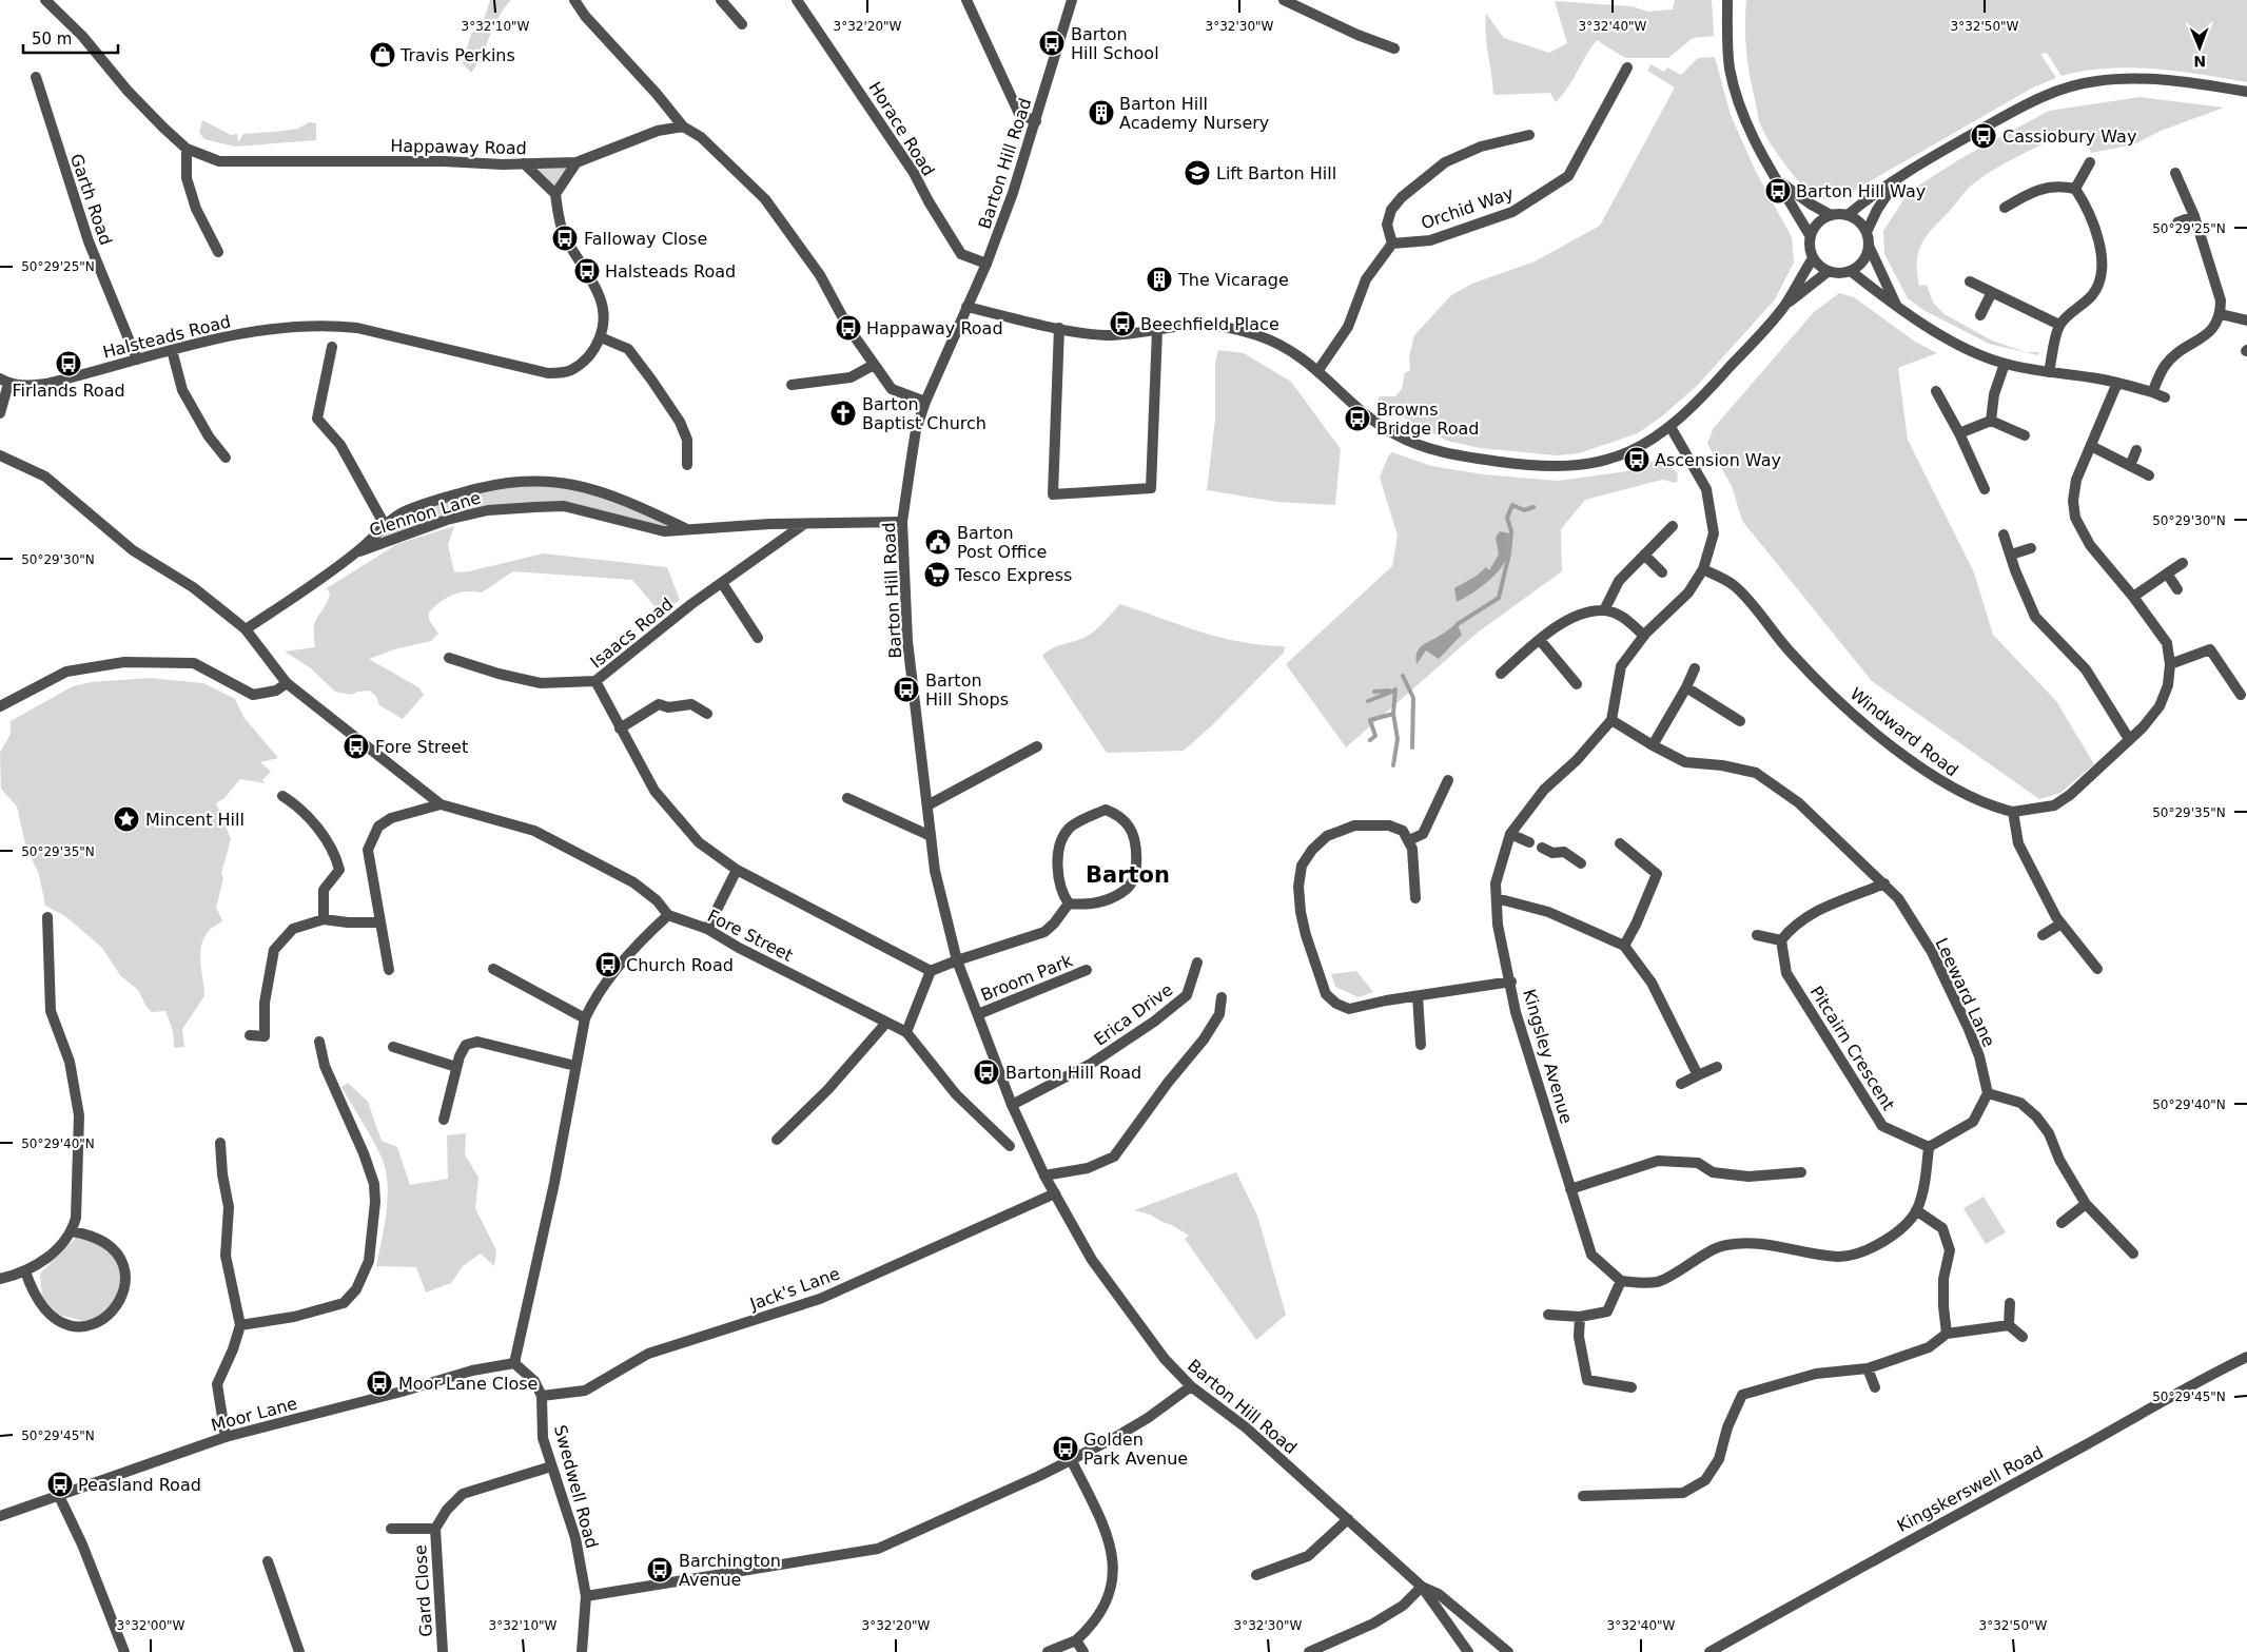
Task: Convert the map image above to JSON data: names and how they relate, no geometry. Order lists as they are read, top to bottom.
{
  "streets": {
    "street": [
      "Horace Road",
      "Happaway Road",
      "Barton Hill Road",
      "Garth Road",
      "Orchid Way",
      "Halsteads Road",
      "Clennon Lane",
      "Isaacs Road",
      "Windward Road",
      "Fore Street",
      "Broom Park",
      "Leeward Lane",
      "Erica Drive",
      "Pitcairn Crescent",
      "Kingsley Avenue",
      "Jack's Lane",
      "Moor Lane",
      "Swedwell Road",
      "Kingskerswell Road",
      "Gard Close"
    ]
  },
  "crossings": [
    ["Horace Road", "Barton Hill Road"],
    ["Barton Hill Road", "Clennon Lane"],
    ["Barton Hill Road", "Broom Park"],
    ["Barton Hill Road", "Erica Drive"],
    ["Barton Hill Road", "Jack's Lane"],
    ["Garth Road", "Halsteads Road"],
    ["Clennon Lane", "Isaacs Road"],
    ["Clennon Lane", "Fore Street"],
    ["Leeward Lane", "Kingsley Avenue"],
    ["Jack's Lane", "Swedwell Road"],
    ["Swedwell Road", "Gard Close"]
  ],
  "districts": ["Barton"],
  "places": {
    "bus stop": [
      "Barton Hill School",
      "Cassiobury Way",
      "Barton Hill Way",
      "Falloway Close",
      "Halsteads Road",
      "Beechfield Place",
      "Happaway Road",
      "Firlands Road",
      "Browns Bridge Road",
      "Ascension Way",
      "Barton Hill Shops",
      "Fore Street",
      "Church Road",
      "Barton Hill Road",
      "Moor Lane Close",
      "Golden Park Avenue",
      "Peasland Road",
      "Barchington Avenue"
    ],
    "shop": ["Travis Perkins"],
    "building": ["Barton Hill Academy Nursery", "The Vicarage"],
    "school or university": ["Lift Barton Hill"],
    "church": ["Barton Baptist Church"],
    "public building": ["Barton Post Office"],
    "supermarket": ["Tesco Express"],
    "place": ["Mincent Hill"]
  },
  "scale_bar": "50 m",
  "north": "bottom",
  "coordinates": [
    "3°32'10\"W",
    "3°32'20\"W",
    "3°32'30\"W",
    "3°32'40\"W",
    "3°32'50\"W",
    "50°29'25\"N",
    "50°29'30\"N",
    "50°29'35\"N",
    "50°29'40\"N",
    "50°29'45\"N",
    "3°32'00\"W"
  ]
}
